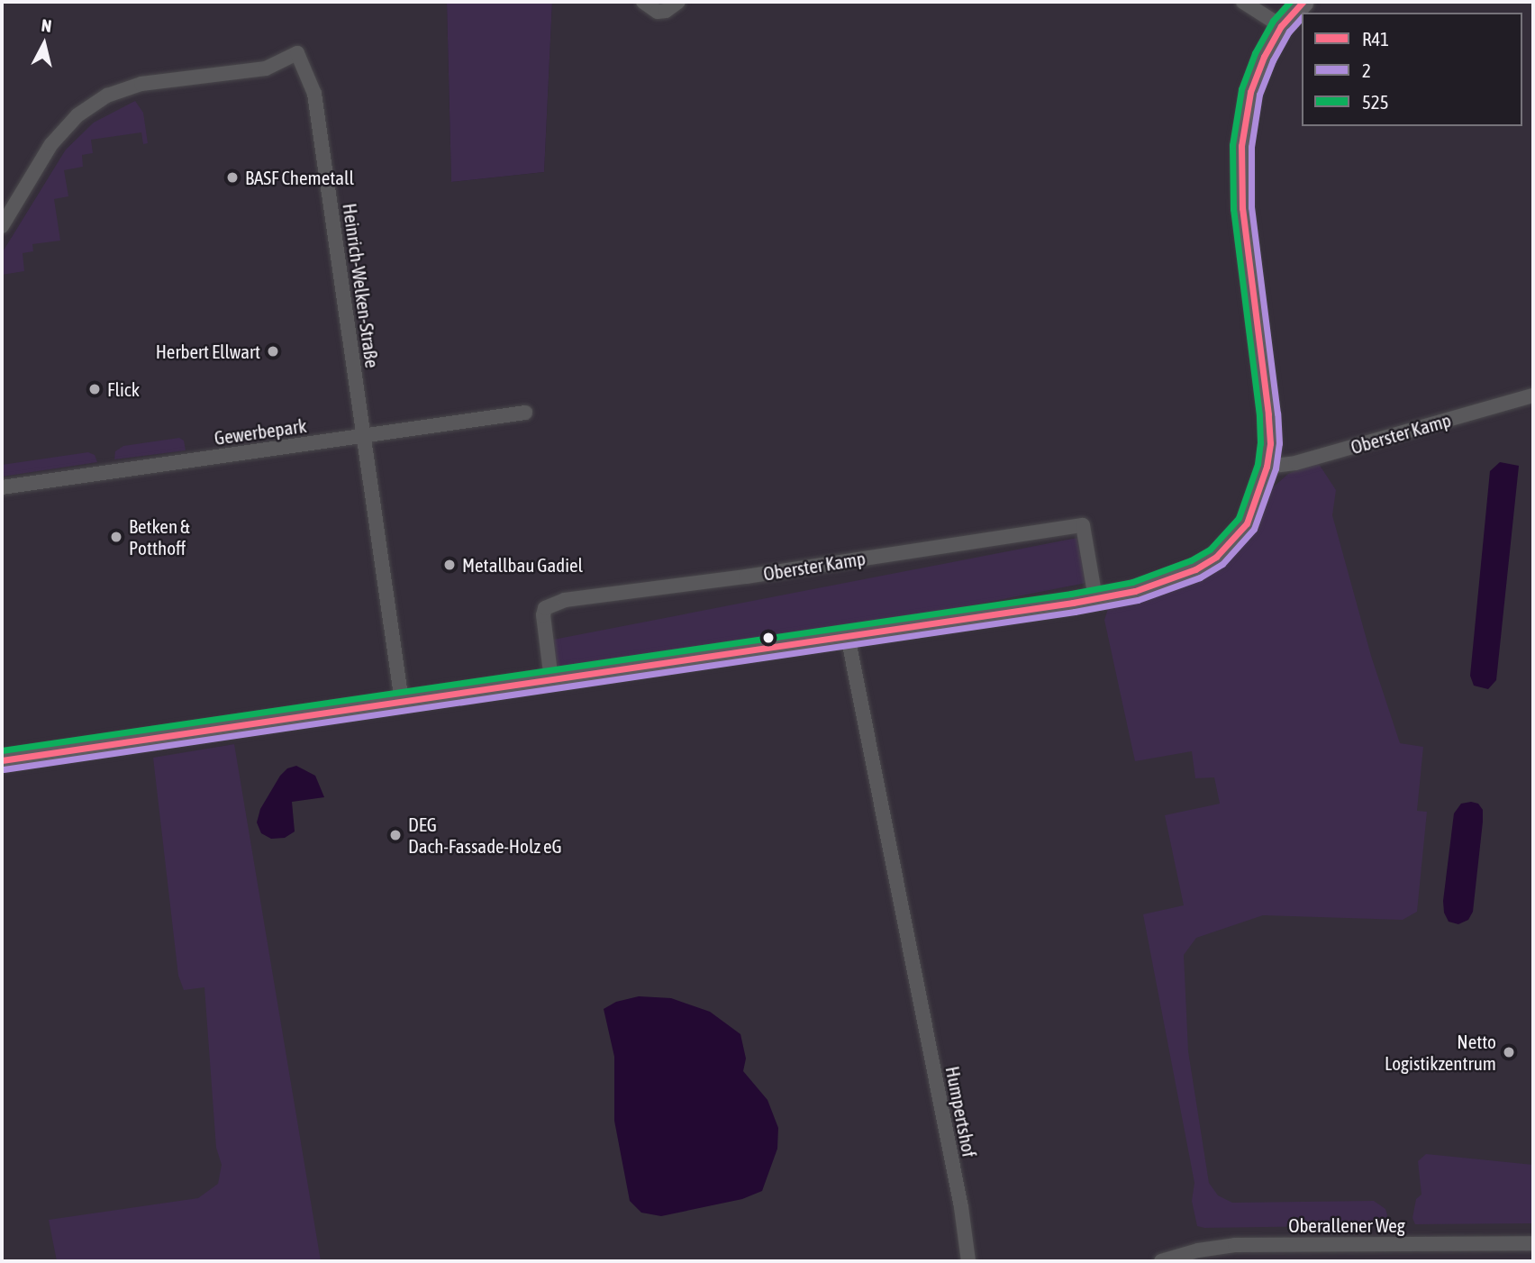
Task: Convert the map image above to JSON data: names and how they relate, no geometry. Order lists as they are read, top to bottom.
{
  "streets": {
    "street": [
      "Heinrich-Welken-Straße",
      "Gewerbepark",
      "Oberster Kamp",
      "Humpertshof",
      "Oberallener Weg"
    ]
  },
  "crossings": [
    ["Heinrich-Welken-Straße", "Gewerbepark"]
  ],
  "places": [
    "BASF Chemetall",
    "Herbert Ellwart",
    "Flick",
    "Betken & Potthoff",
    "Metallbau Gadiel",
    "DEG Dach-Fassade-Holz eG",
    "Netto Logistikzentrum"
  ],
  "lines": ["transit line R41", "transit line 525", "transit line 2"],
  "legend": ["R41", "2", "525"],
  "north": "top"
}
